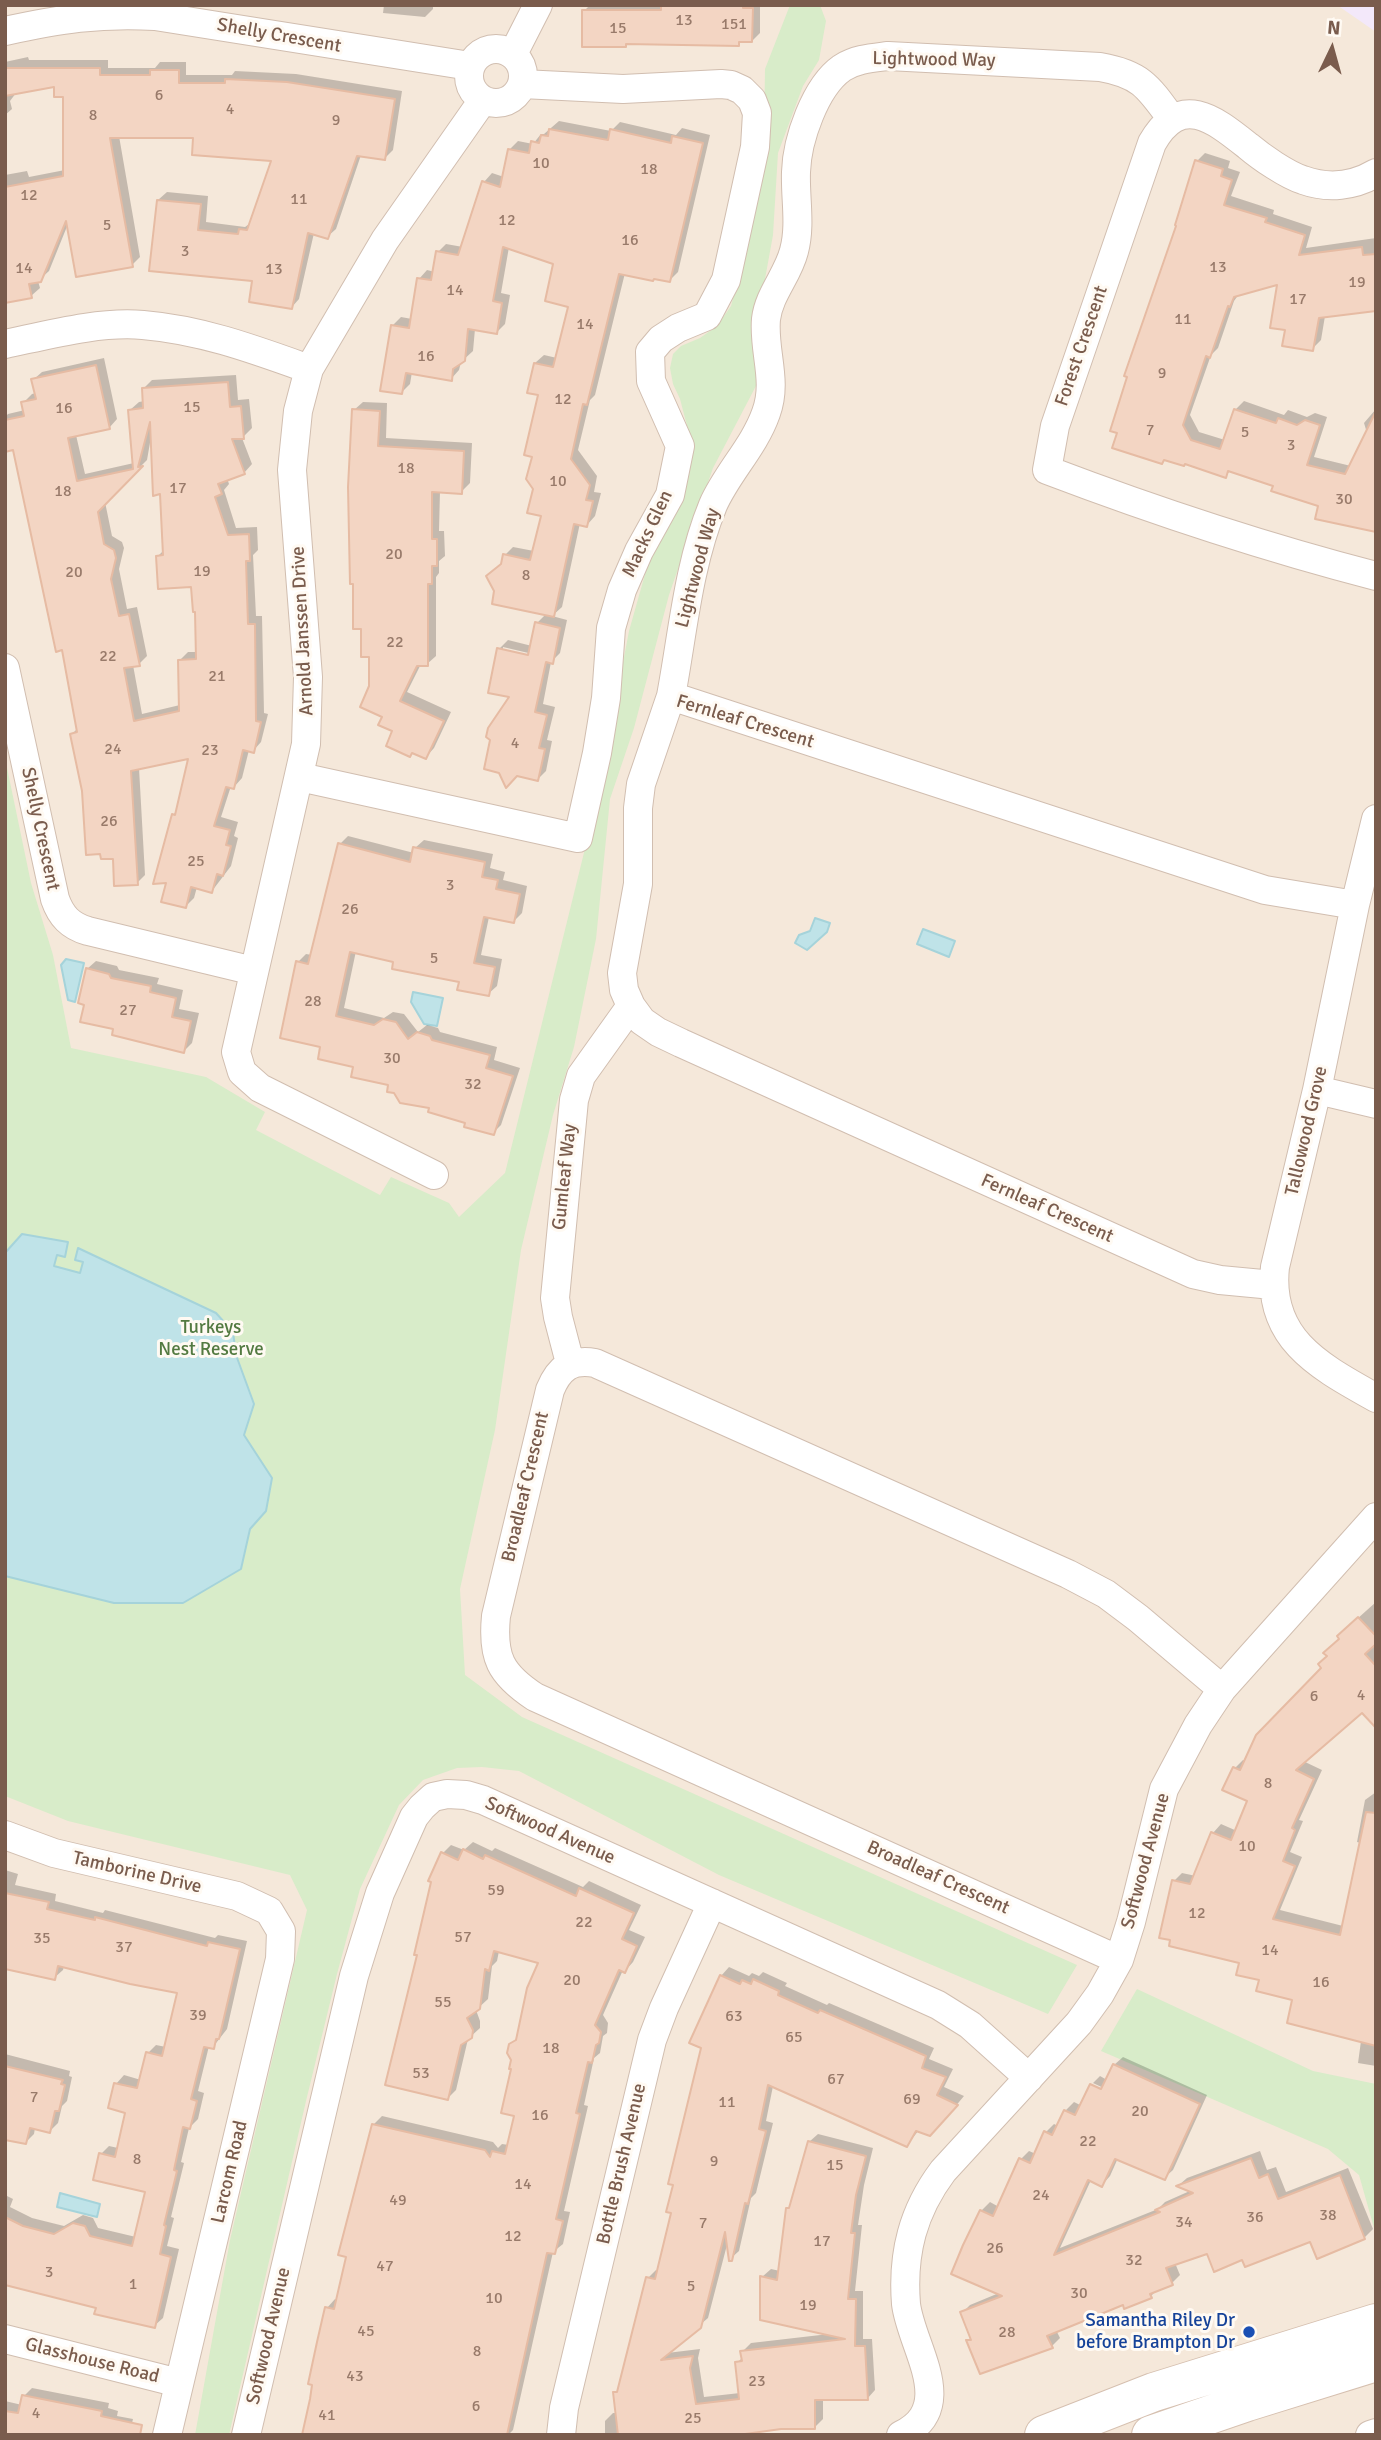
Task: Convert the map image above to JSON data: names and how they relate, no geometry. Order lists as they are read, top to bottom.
{
  "streets": {
    "street": [
      "Shelly Crescent",
      "Lightwood Way",
      "Forest Crescent",
      "Macks Glen",
      "Arnold Janssen Drive",
      "Fernleaf Crescent",
      "Tallowood Grove",
      "Gumleaf Way",
      "Broadleaf Crescent",
      "Softwood Avenue",
      "Tamborine Drive",
      "Bottle Brush Avenue",
      "Larcom Road",
      "Glasshouse Road"
    ]
  },
  "crossings": [
    ["Shelly Crescent", "Macks Glen"],
    ["Shelly Crescent", "Arnold Janssen Drive"],
    ["Lightwood Way", "Forest Crescent"],
    ["Lightwood Way", "Fernleaf Crescent"],
    ["Macks Glen", "Arnold Janssen Drive"],
    ["Fernleaf Crescent", "Tallowood Grove"],
    ["Fernleaf Crescent", "Gumleaf Way"],
    ["Gumleaf Way", "Broadleaf Crescent"],
    ["Broadleaf Crescent", "Softwood Avenue"],
    ["Softwood Avenue", "Bottle Brush Avenue"],
    ["Tamborine Drive", "Larcom Road"],
    ["Larcom Road", "Glasshouse Road"]
  ],
  "parks": ["Turkeys Nest Reserve"],
  "places": ["Samantha Riley Dr before Brampton Dr"],
  "house_numbers": [
    "13",
    "151",
    "15",
    "6",
    "4",
    "8",
    "9",
    "10",
    "18",
    "12",
    "11",
    "12",
    "5",
    "16",
    "3",
    "13",
    "14",
    "13",
    "19",
    "14",
    "17",
    "11",
    "14",
    "16",
    "9",
    "12",
    "15",
    "16",
    "7",
    "5",
    "3",
    "18",
    "10",
    "17",
    "18",
    "30",
    "20",
    "19",
    "20",
    "8",
    "22",
    "22",
    "21",
    "4",
    "24",
    "23",
    "26",
    "25",
    "3",
    "26",
    "5",
    "28",
    "27",
    "30",
    "32",
    "4",
    "6",
    "8",
    "10",
    "59",
    "12",
    "22",
    "57",
    "35",
    "37",
    "14",
    "20",
    "16",
    "55",
    "39",
    "63",
    "65",
    "18",
    "53",
    "67",
    "7",
    "69",
    "11",
    "20",
    "16",
    "22",
    "8",
    "9",
    "15",
    "14",
    "24",
    "49",
    "38",
    "36",
    "34",
    "7",
    "12",
    "17",
    "26",
    "32",
    "47",
    "3",
    "1",
    "5",
    "30",
    "10",
    "19",
    "45",
    "28",
    "8",
    "43",
    "23",
    "6",
    "4",
    "41",
    "25"
  ],
  "north": "top"
}
